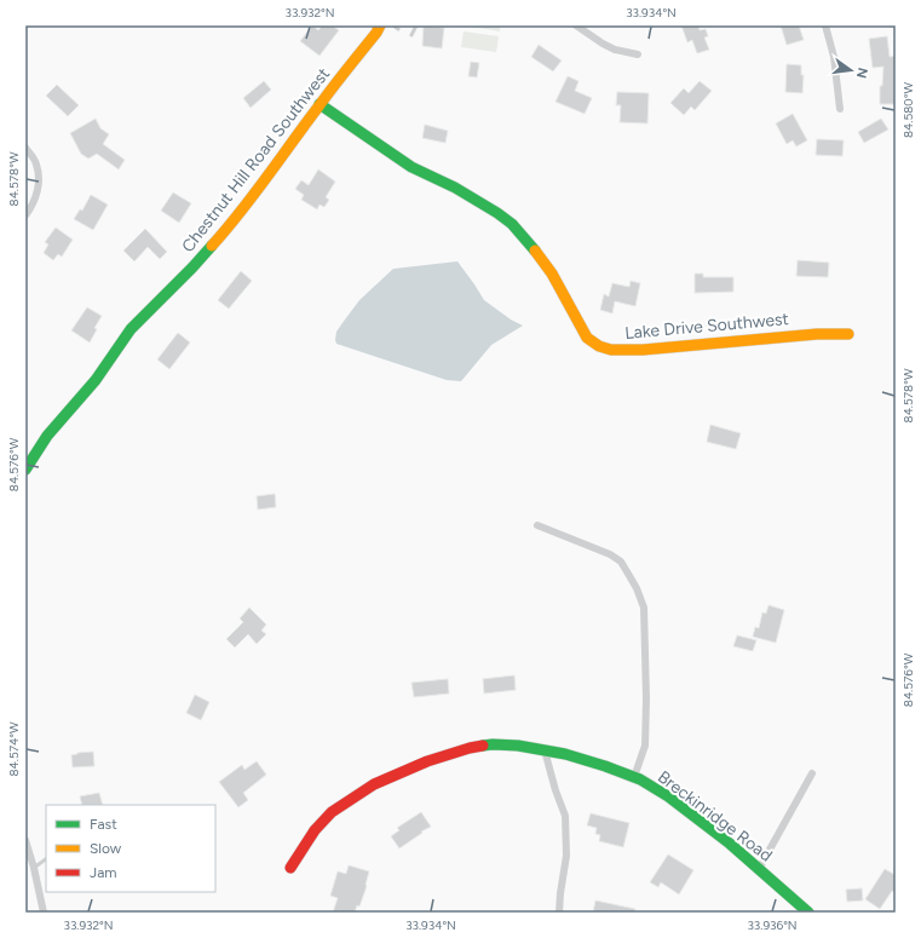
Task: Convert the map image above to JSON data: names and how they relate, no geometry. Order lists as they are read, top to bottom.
{
  "streets": {
    "street": ["Chestnut Hill Road Southwest", "Lake Drive Southwest", "Breckinridge Road"]
  },
  "crossings": [
    ["Chestnut Hill Road Southwest", "Lake Drive Southwest"]
  ],
  "legend": ["Fast", "Slow", "Jam"],
  "north": "right",
  "coordinates": [
    "33.932°N",
    "33.934°N",
    "84.580°W",
    "84.578°W",
    "84.576°W",
    "84.574°W",
    "33.936°N"
  ]
}
